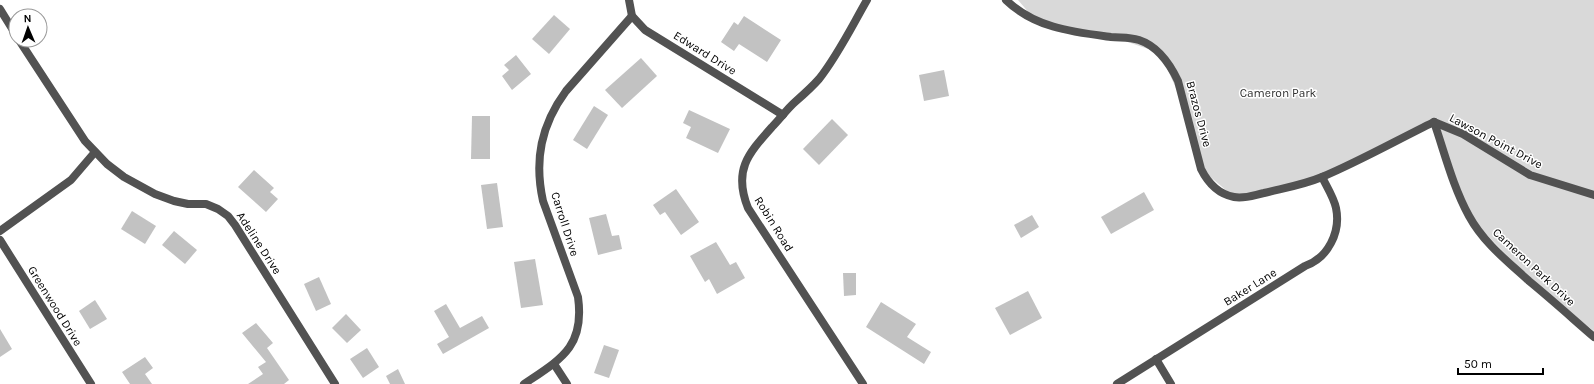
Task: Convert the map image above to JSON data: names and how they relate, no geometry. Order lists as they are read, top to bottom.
{
  "streets": {
    "street": [
      "Edward Drive",
      "Brazos Drive",
      "Lawson Point Drive",
      "Carroll Drive",
      "Robin Road",
      "Adeline Drive",
      "Cameron Park Drive",
      "Baker Lane",
      "Greenwood Drive"
    ]
  },
  "crossings": [
    ["Edward Drive", "Carroll Drive"],
    ["Edward Drive", "Robin Road"],
    ["Brazos Drive", "Baker Lane"],
    ["Lawson Point Drive", "Cameron Park Drive"]
  ],
  "parks": ["Cameron Park"],
  "scale_bar": "50 m",
  "north": "top"
}
